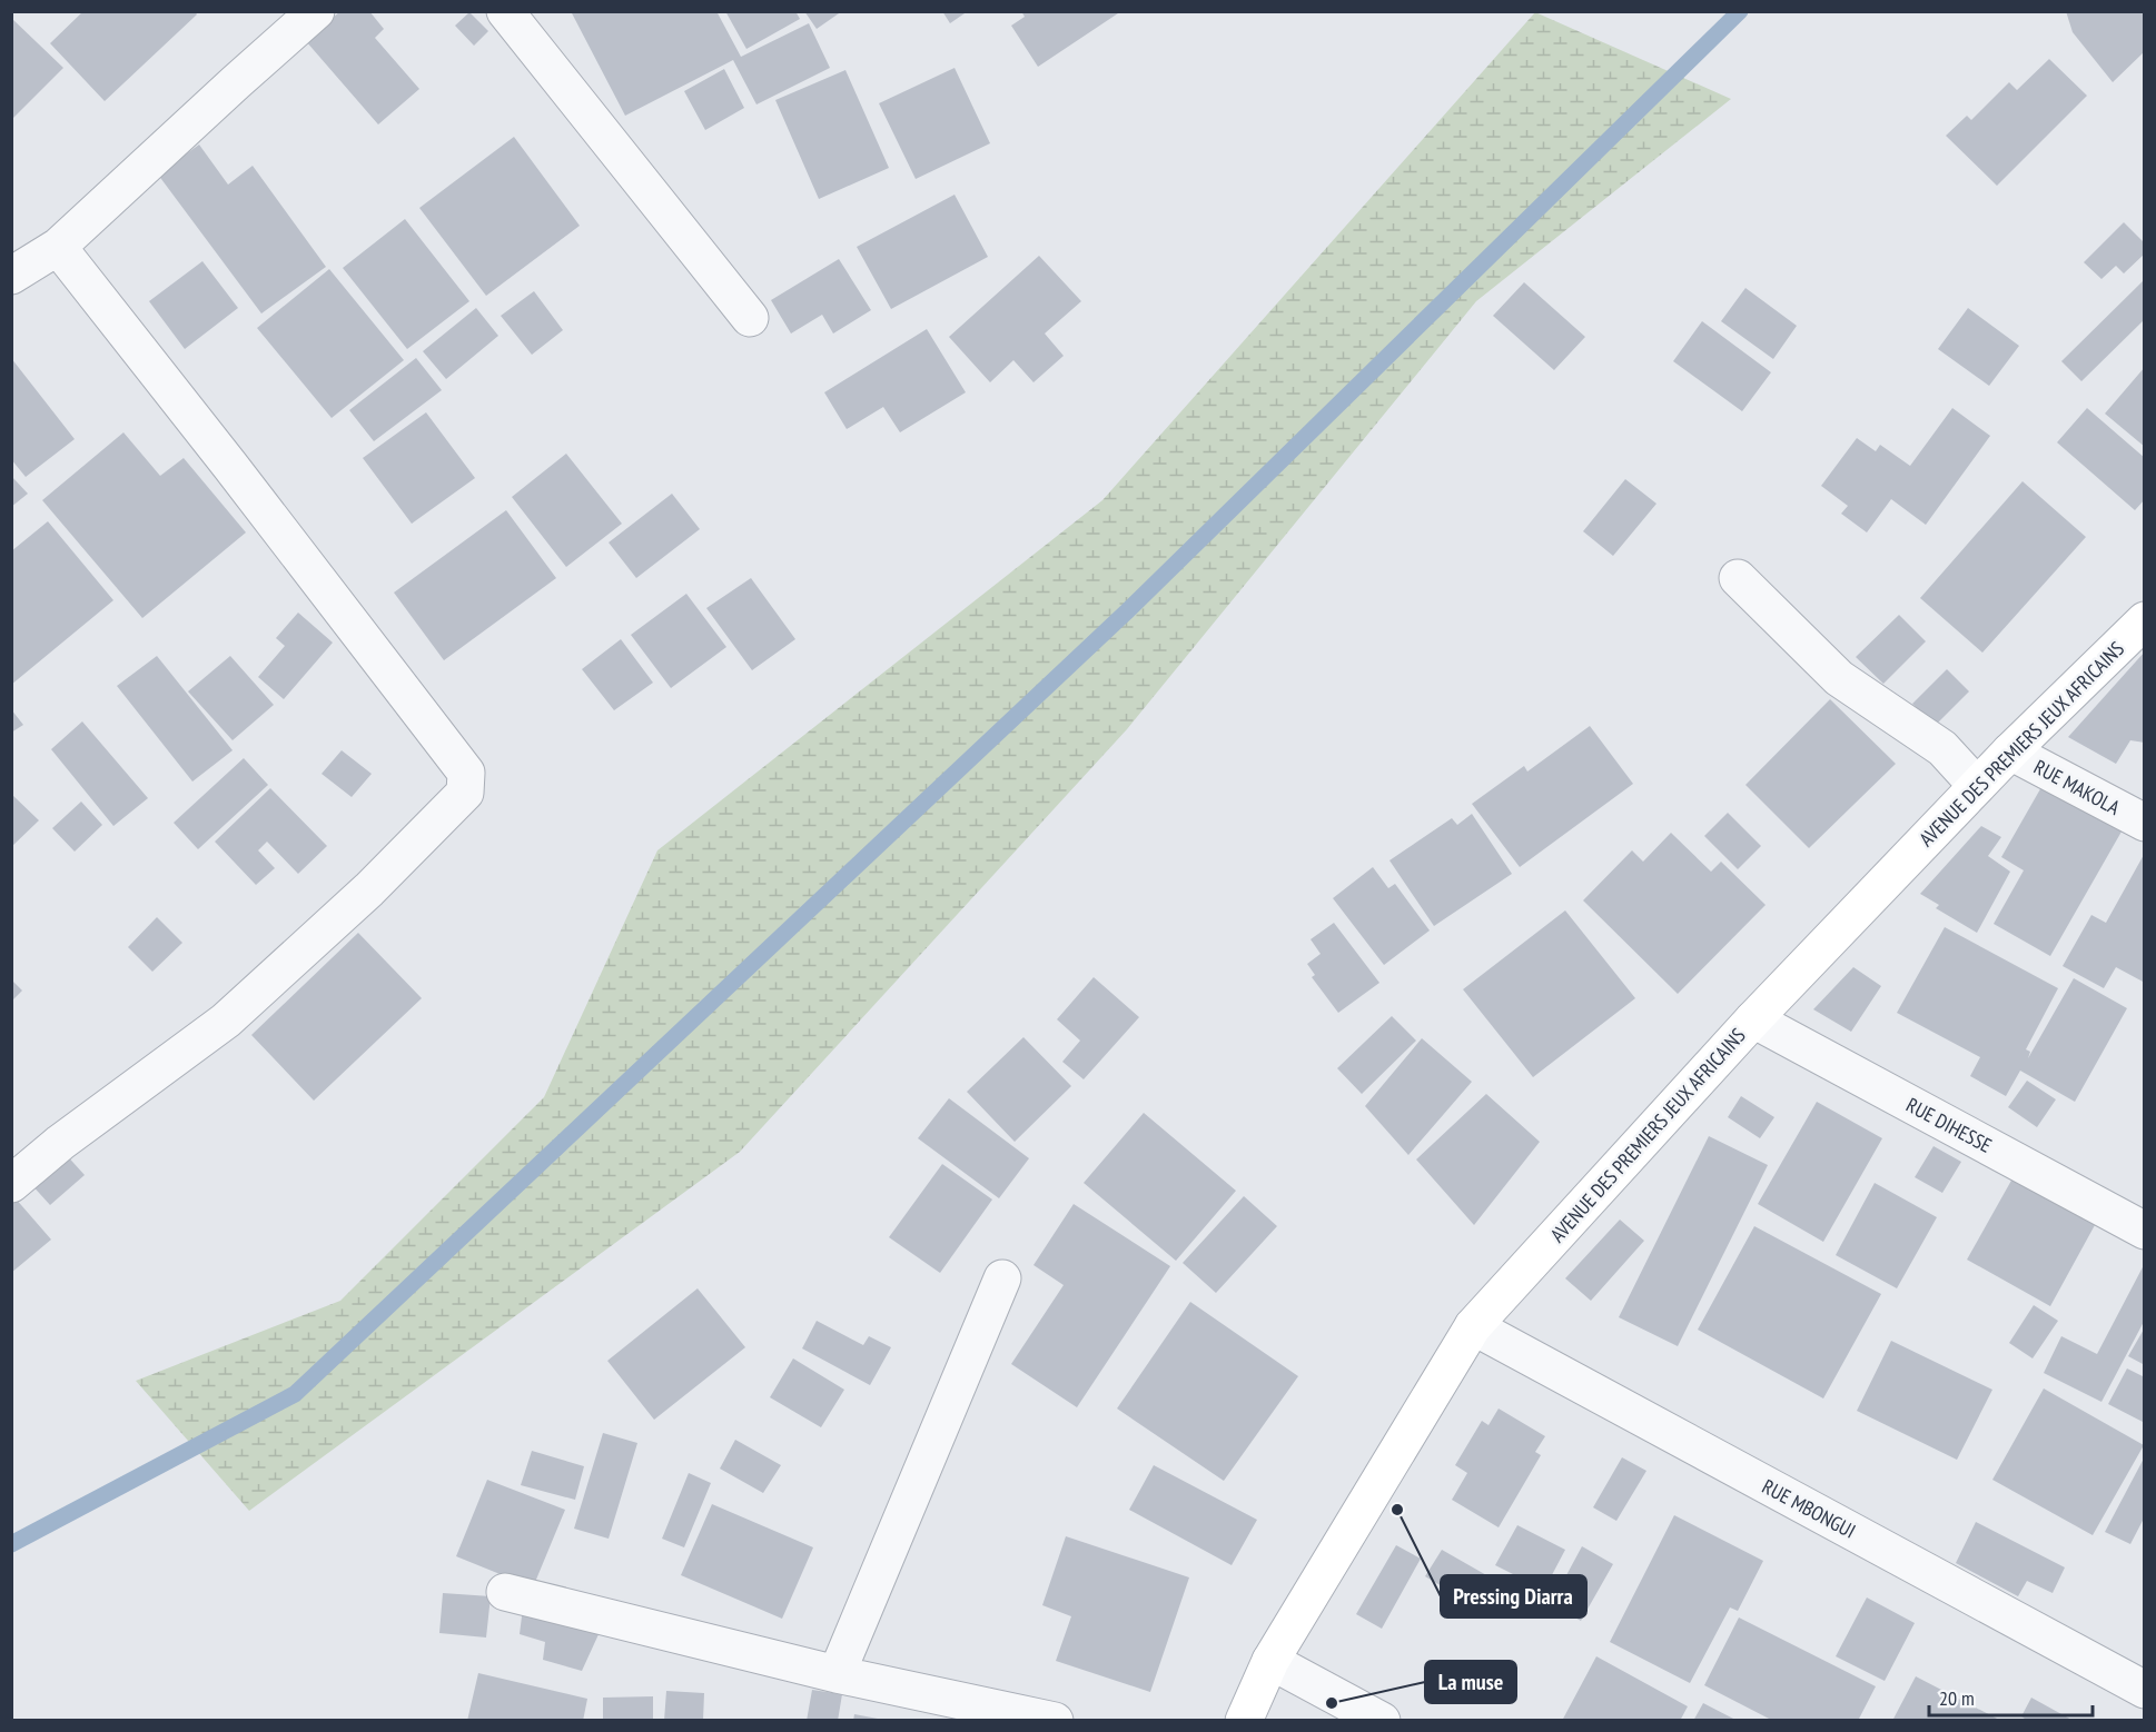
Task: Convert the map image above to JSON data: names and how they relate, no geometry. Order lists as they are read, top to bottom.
{
  "streets": {
    "street": [
      "AVENUE DES PREMIERS JEUX AFRICAINS",
      "RUE MAKOLA",
      "RUE DIHESSE",
      "RUE MBONGUI"
    ]
  },
  "crossings": [
    ["AVENUE DES PREMIERS JEUX AFRICAINS", "RUE MAKOLA"],
    ["AVENUE DES PREMIERS JEUX AFRICAINS", "RUE DIHESSE"],
    ["AVENUE DES PREMIERS JEUX AFRICAINS", "RUE MBONGUI"]
  ],
  "places": ["Pressing Diarra", "La muse"],
  "scale_bar": "20 m"
}
